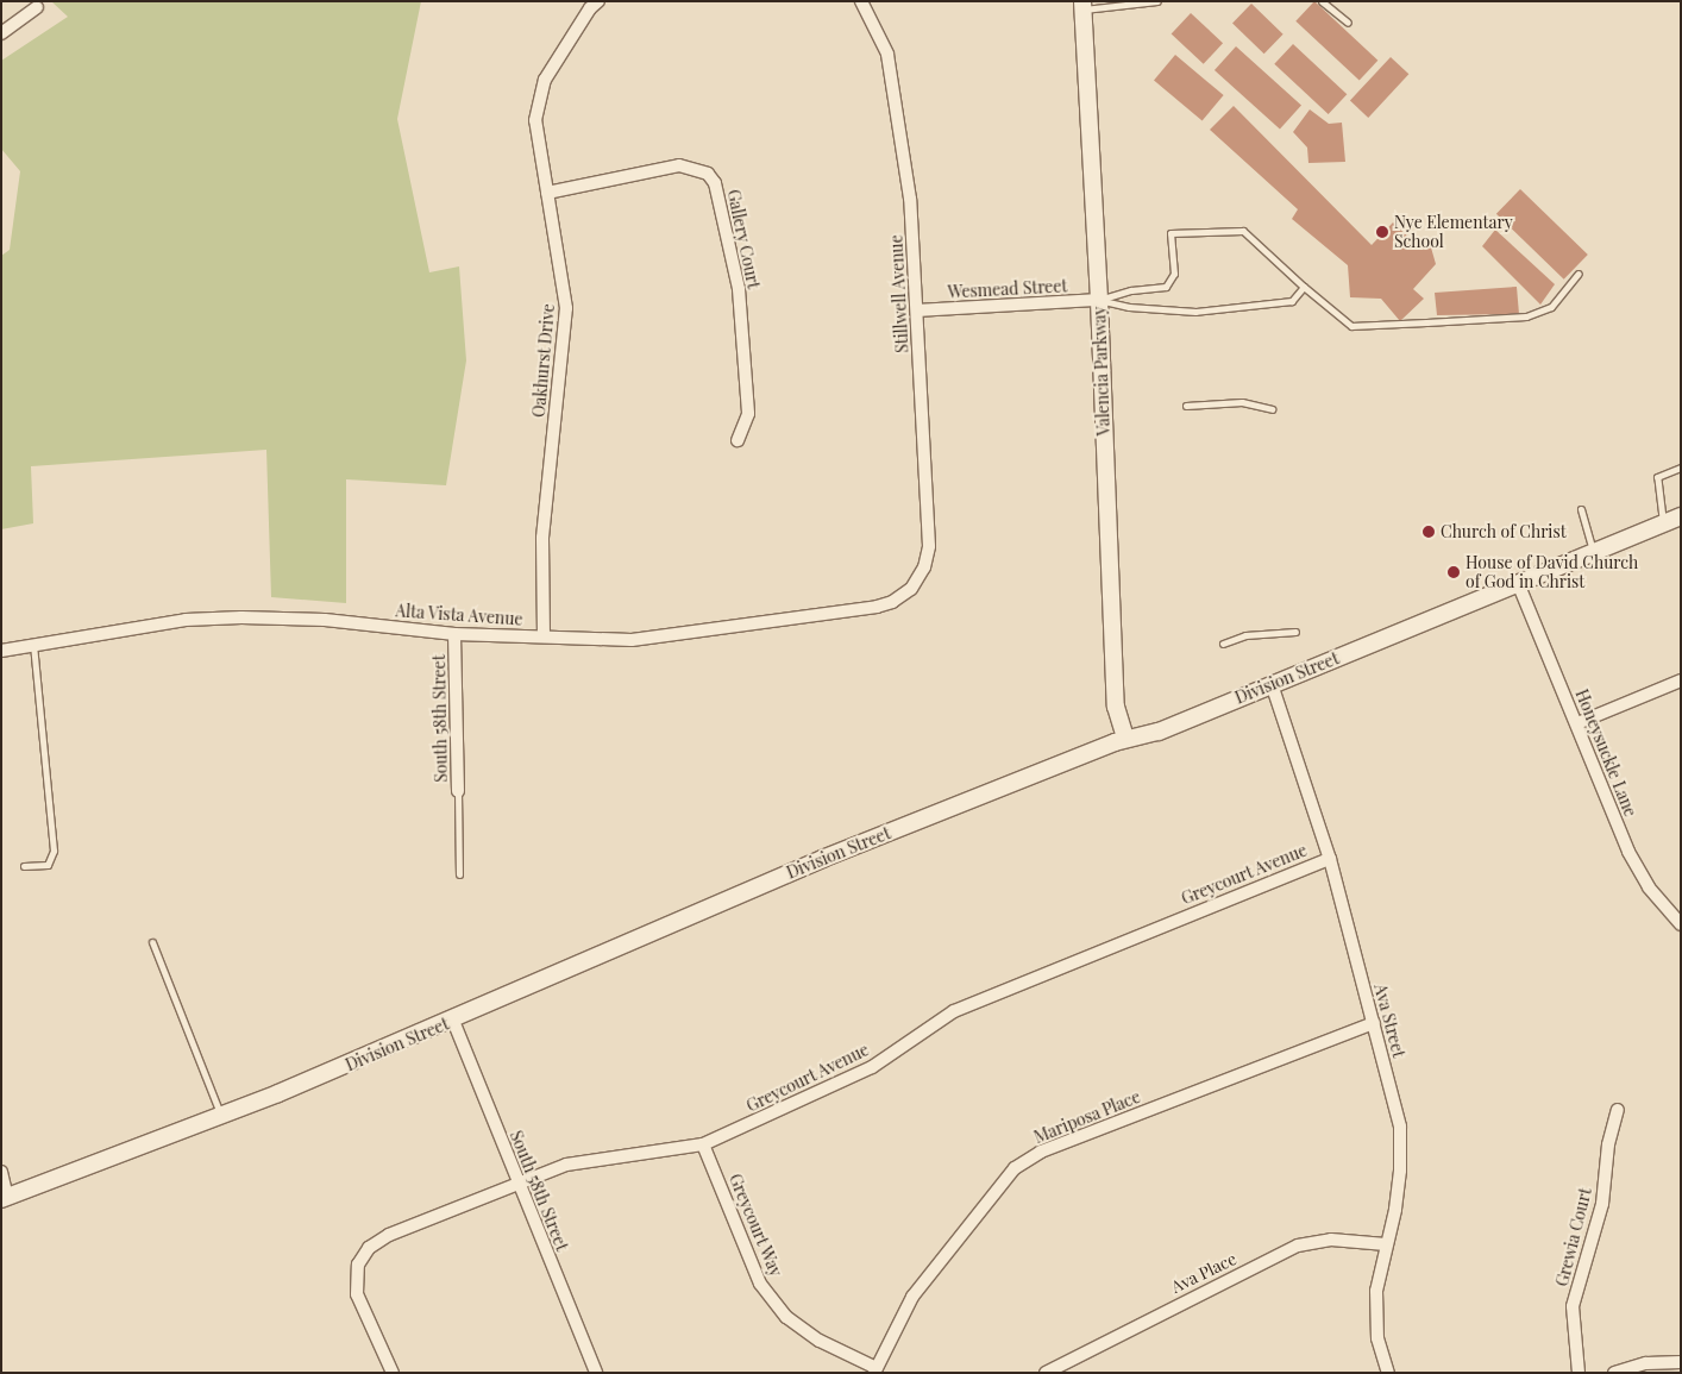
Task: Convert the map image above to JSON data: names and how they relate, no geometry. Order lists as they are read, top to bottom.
{
  "streets": {
    "main road": ["Valencia Parkway", "Division Street"],
    "street": [
      "Gallery Court",
      "Wesmead Street",
      "Stillwell Avenue",
      "Oakhurst Drive",
      "Alta Vista Avenue",
      "South 58th Street",
      "Honeysuckle Lane",
      "Greycourt Avenue",
      "Ava Street",
      "Mariposa Place",
      "Greycourt Way",
      "Grewia Court",
      "Ava Place"
    ]
  },
  "crossings": [
    ["Gallery Court", "Oakhurst Drive"],
    ["Wesmead Street", "Stillwell Avenue"],
    ["Wesmead Street", "Valencia Parkway"],
    ["Stillwell Avenue", "Alta Vista Avenue"],
    ["Oakhurst Drive", "Alta Vista Avenue"],
    ["Valencia Parkway", "Division Street"],
    ["Alta Vista Avenue", "South 58th Street"],
    ["Division Street", "South 58th Street"],
    ["Division Street", "Honeysuckle Lane"],
    ["Division Street", "Ava Street"],
    ["South 58th Street", "Greycourt Avenue"],
    ["Greycourt Avenue", "Ava Street"],
    ["Greycourt Avenue", "Greycourt Way"],
    ["Ava Street", "Mariposa Place"],
    ["Ava Street", "Ava Place"],
    ["Mariposa Place", "Greycourt Way"]
  ],
  "places": ["Nye Elementary School", "Church of Christ", "House of David Church of God in Christ"]
}
